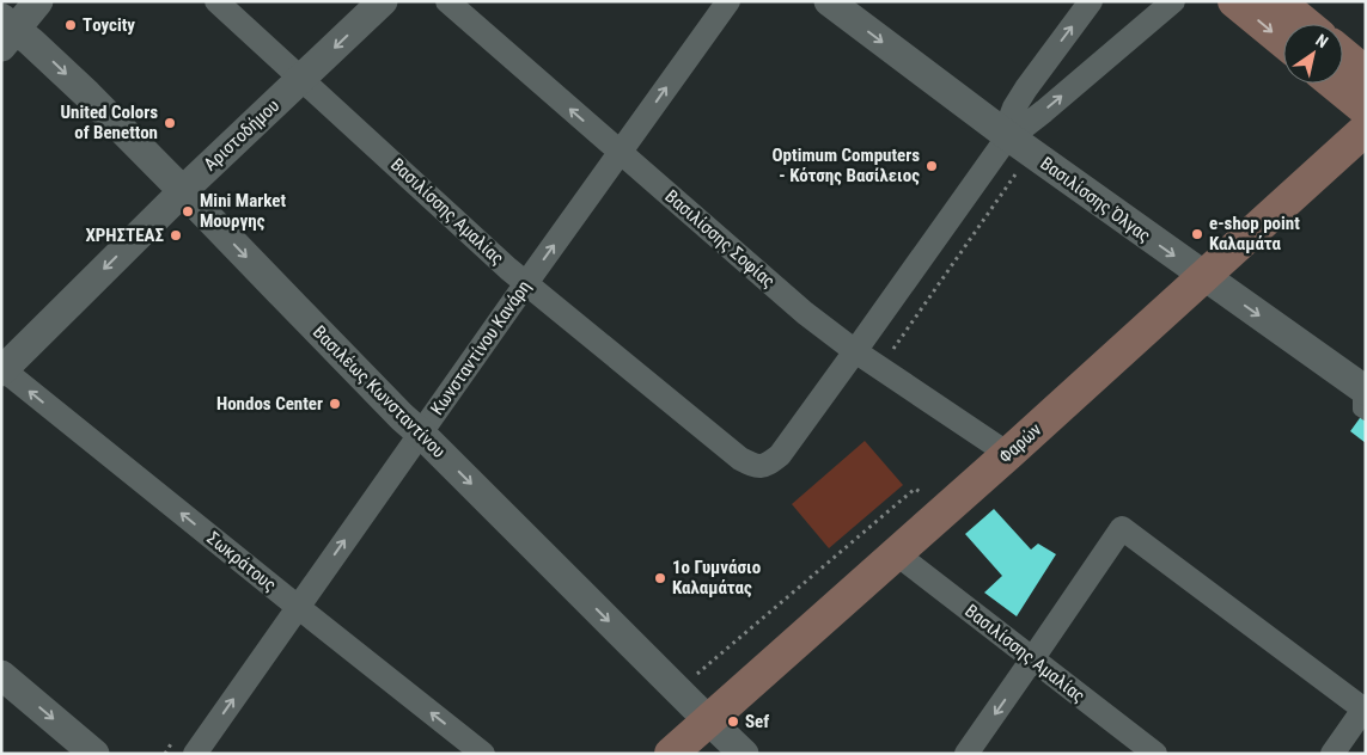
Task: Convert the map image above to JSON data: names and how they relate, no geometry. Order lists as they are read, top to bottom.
{
  "streets": {
    "main road": ["Φαρών"],
    "street": [
      "Αριστοδήμου",
      "Βασιλίσσης Όλγας",
      "Βασιλίσσης Αμαλίας",
      "Βασιλίσσης Σοφίας",
      "Κωνσταντίνου Κανάρη",
      "Βασιλέως Κωνσταντίνου",
      "Σωκράτους"
    ]
  },
  "crossings": [
    ["Αριστοδήμου", "Βασιλίσσης Αμαλίας"],
    ["Αριστοδήμου", "Βασιλέως Κωνσταντίνου"],
    ["Αριστοδήμου", "Σωκράτους"],
    ["Βασιλίσσης Όλγας", "Φαρών"],
    ["Βασιλίσσης Αμαλίας", "Βασιλίσσης Σοφίας"],
    ["Βασιλίσσης Αμαλίας", "Κωνσταντίνου Κανάρη"],
    ["Βασιλίσσης Αμαλίας", "Φαρών"],
    ["Βασιλίσσης Σοφίας", "Κωνσταντίνου Κανάρη"],
    ["Βασιλίσσης Σοφίας", "Φαρών"],
    ["Κωνσταντίνου Κανάρη", "Βασιλέως Κωνσταντίνου"],
    ["Κωνσταντίνου Κανάρη", "Σωκράτους"],
    ["Βασιλέως Κωνσταντίνου", "Φαρών"]
  ],
  "one_way": [
    "Αριστοδήμου",
    "Βασιλίσσης Όλγας",
    "Κωνσταντίνου Κανάρη",
    "Βασιλέως Κωνσταντίνου",
    "Σωκράτους"
  ],
  "places": [
    "Τoycity",
    "United Colors of Benetton",
    "Optimum Computers - Κότσης Βασίλειος",
    "Mini Market Μουργης",
    "e-shop point Καλαμάτα",
    "ΧΡΗΣΤΕΑΣ",
    "Hondos Center",
    "1ο Γυμνάσιο Καλαμάτας",
    "Sef"
  ],
  "north": "top right"
}
